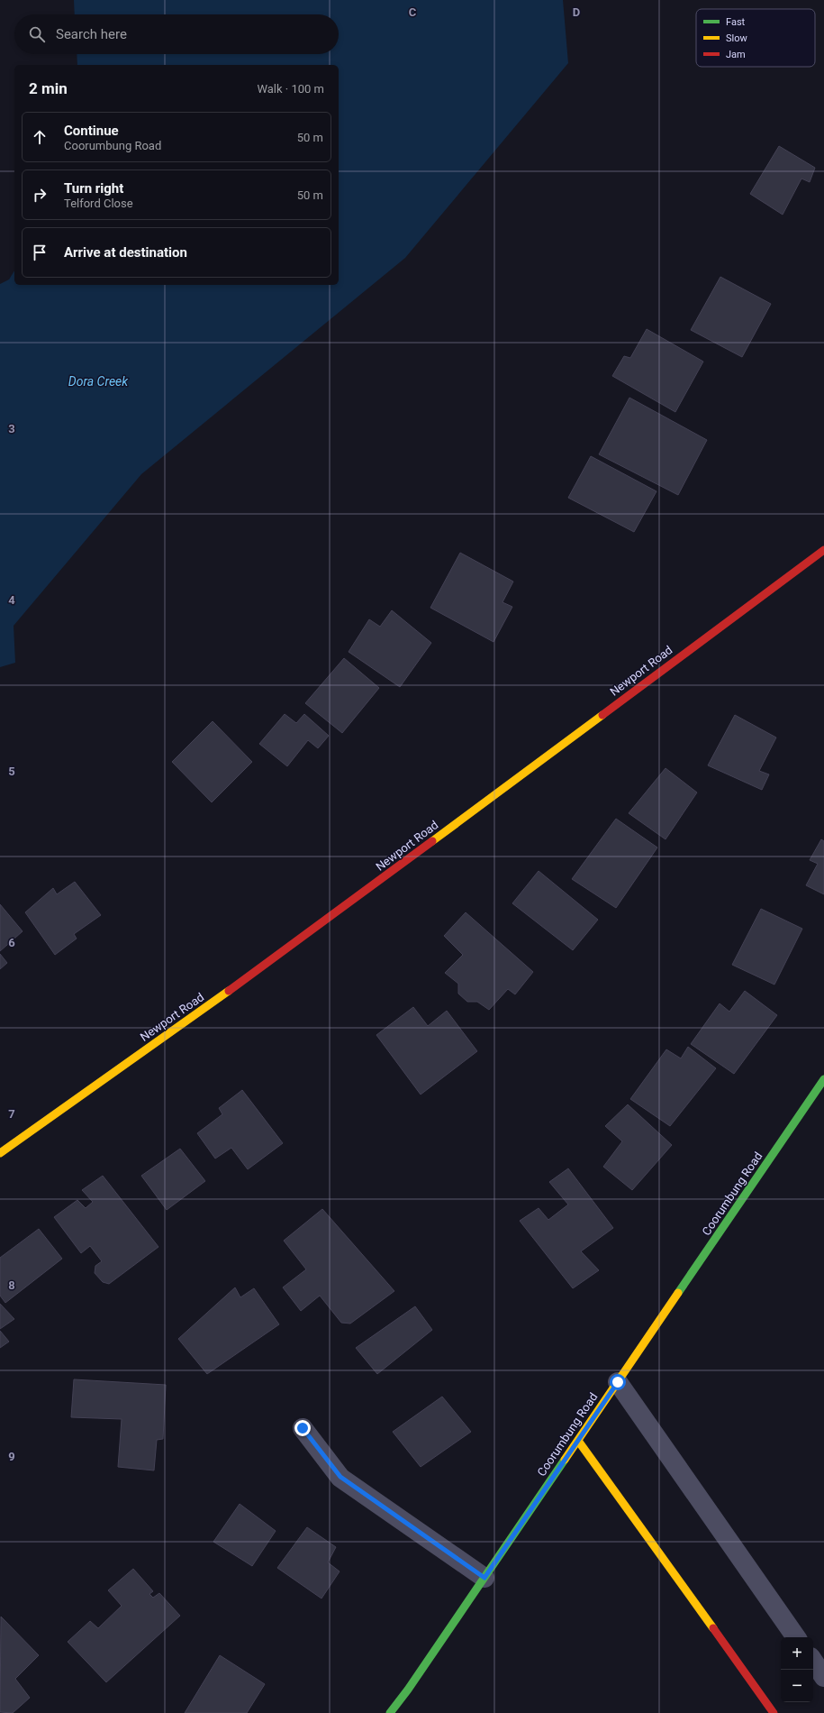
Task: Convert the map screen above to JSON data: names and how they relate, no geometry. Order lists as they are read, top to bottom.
{
  "streets": {
    "street": ["Newport Road", "Coorumbung Road"]
  },
  "water": ["Dora Creek"],
  "legend": ["Fast", "Slow", "Jam"],
  "page": {
    "search": "Search here",
    "heading": ["2 min", "Walk · 100 m"],
    "list": [
      ["Continue", "Coorumbung Road", "50 m"],
      ["Turn right", "Telford Close", "50 m"],
      "Arrive at destination"
    ],
    "map_buttons": ["+", "−"]
  },
  "grid": {
    "columns": ["C", "D"],
    "rows": [
      "3",
      "4",
      "5",
      "6",
      "7",
      "8",
      "9"
    ]
  }
}
